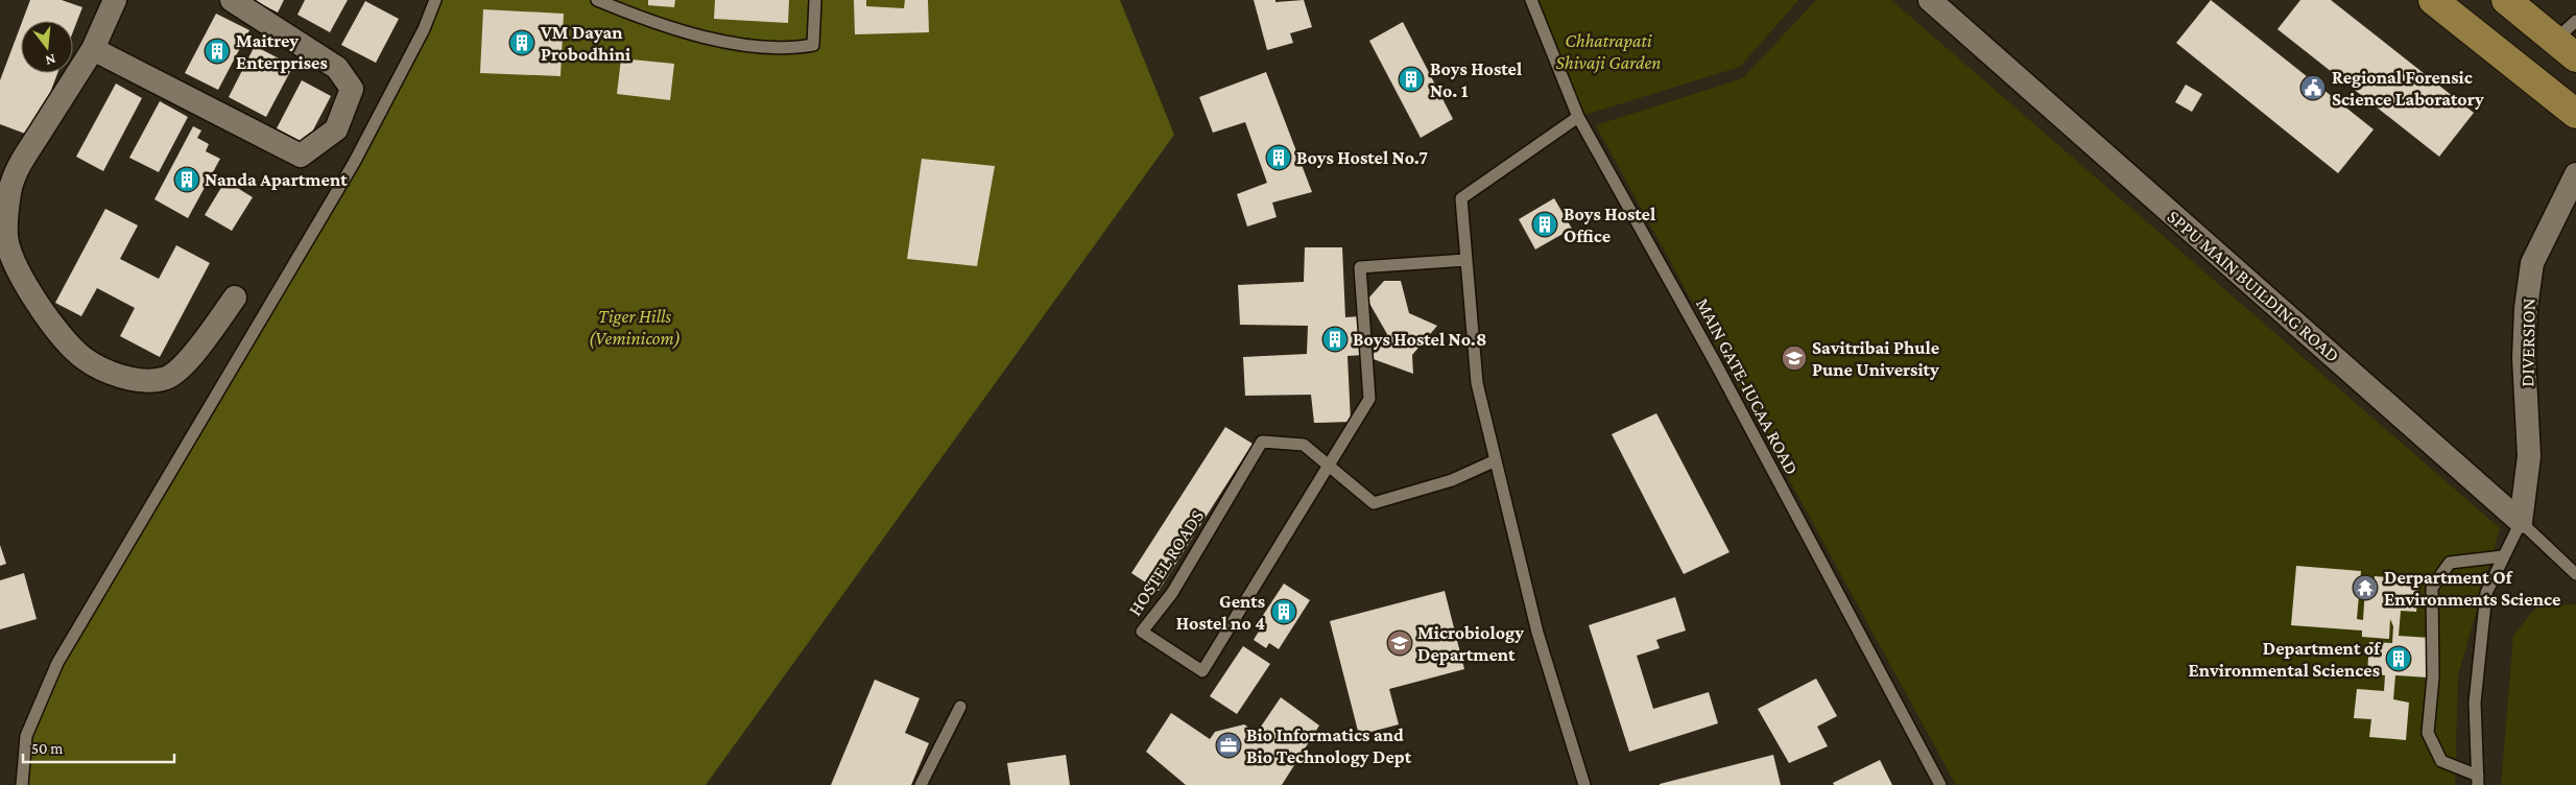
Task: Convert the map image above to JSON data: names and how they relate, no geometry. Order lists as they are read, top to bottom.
{
  "streets": {
    "street": ["SPPU MAIN BUILDING ROAD", "DIVERSION"],
    "lane": ["MAIN GATE-IUCAA ROAD", "HOSTEL ROADS"]
  },
  "crossings": [
    ["SPPU MAIN BUILDING ROAD", "DIVERSION"]
  ],
  "parks": ["Chhatrapati Shivaji Garden", "Tiger Hills (Veminicom)"],
  "places": {
    "building": [
      "VM Dayan Probodhini",
      "Maitrey Enterprises",
      "Boys Hostel No. 1",
      "Boys Hostel No.7",
      "Nanda Apartment",
      "Boys Hostel Office",
      "Boys Hostel No.8",
      "Gents Hostel no 4",
      "Department of Environmental Sciences"
    ],
    "public building": ["Regional Forensic Science Laboratory"],
    "school or university": ["Savitribai Phule Pune University", "Microbiology Department"],
    "temple": ["Derpartment Of Environments Science"],
    "office": ["Bio Informatics and Bio Technology Dept"]
  },
  "scale_bar": "50 m",
  "north": "bottom"
}
